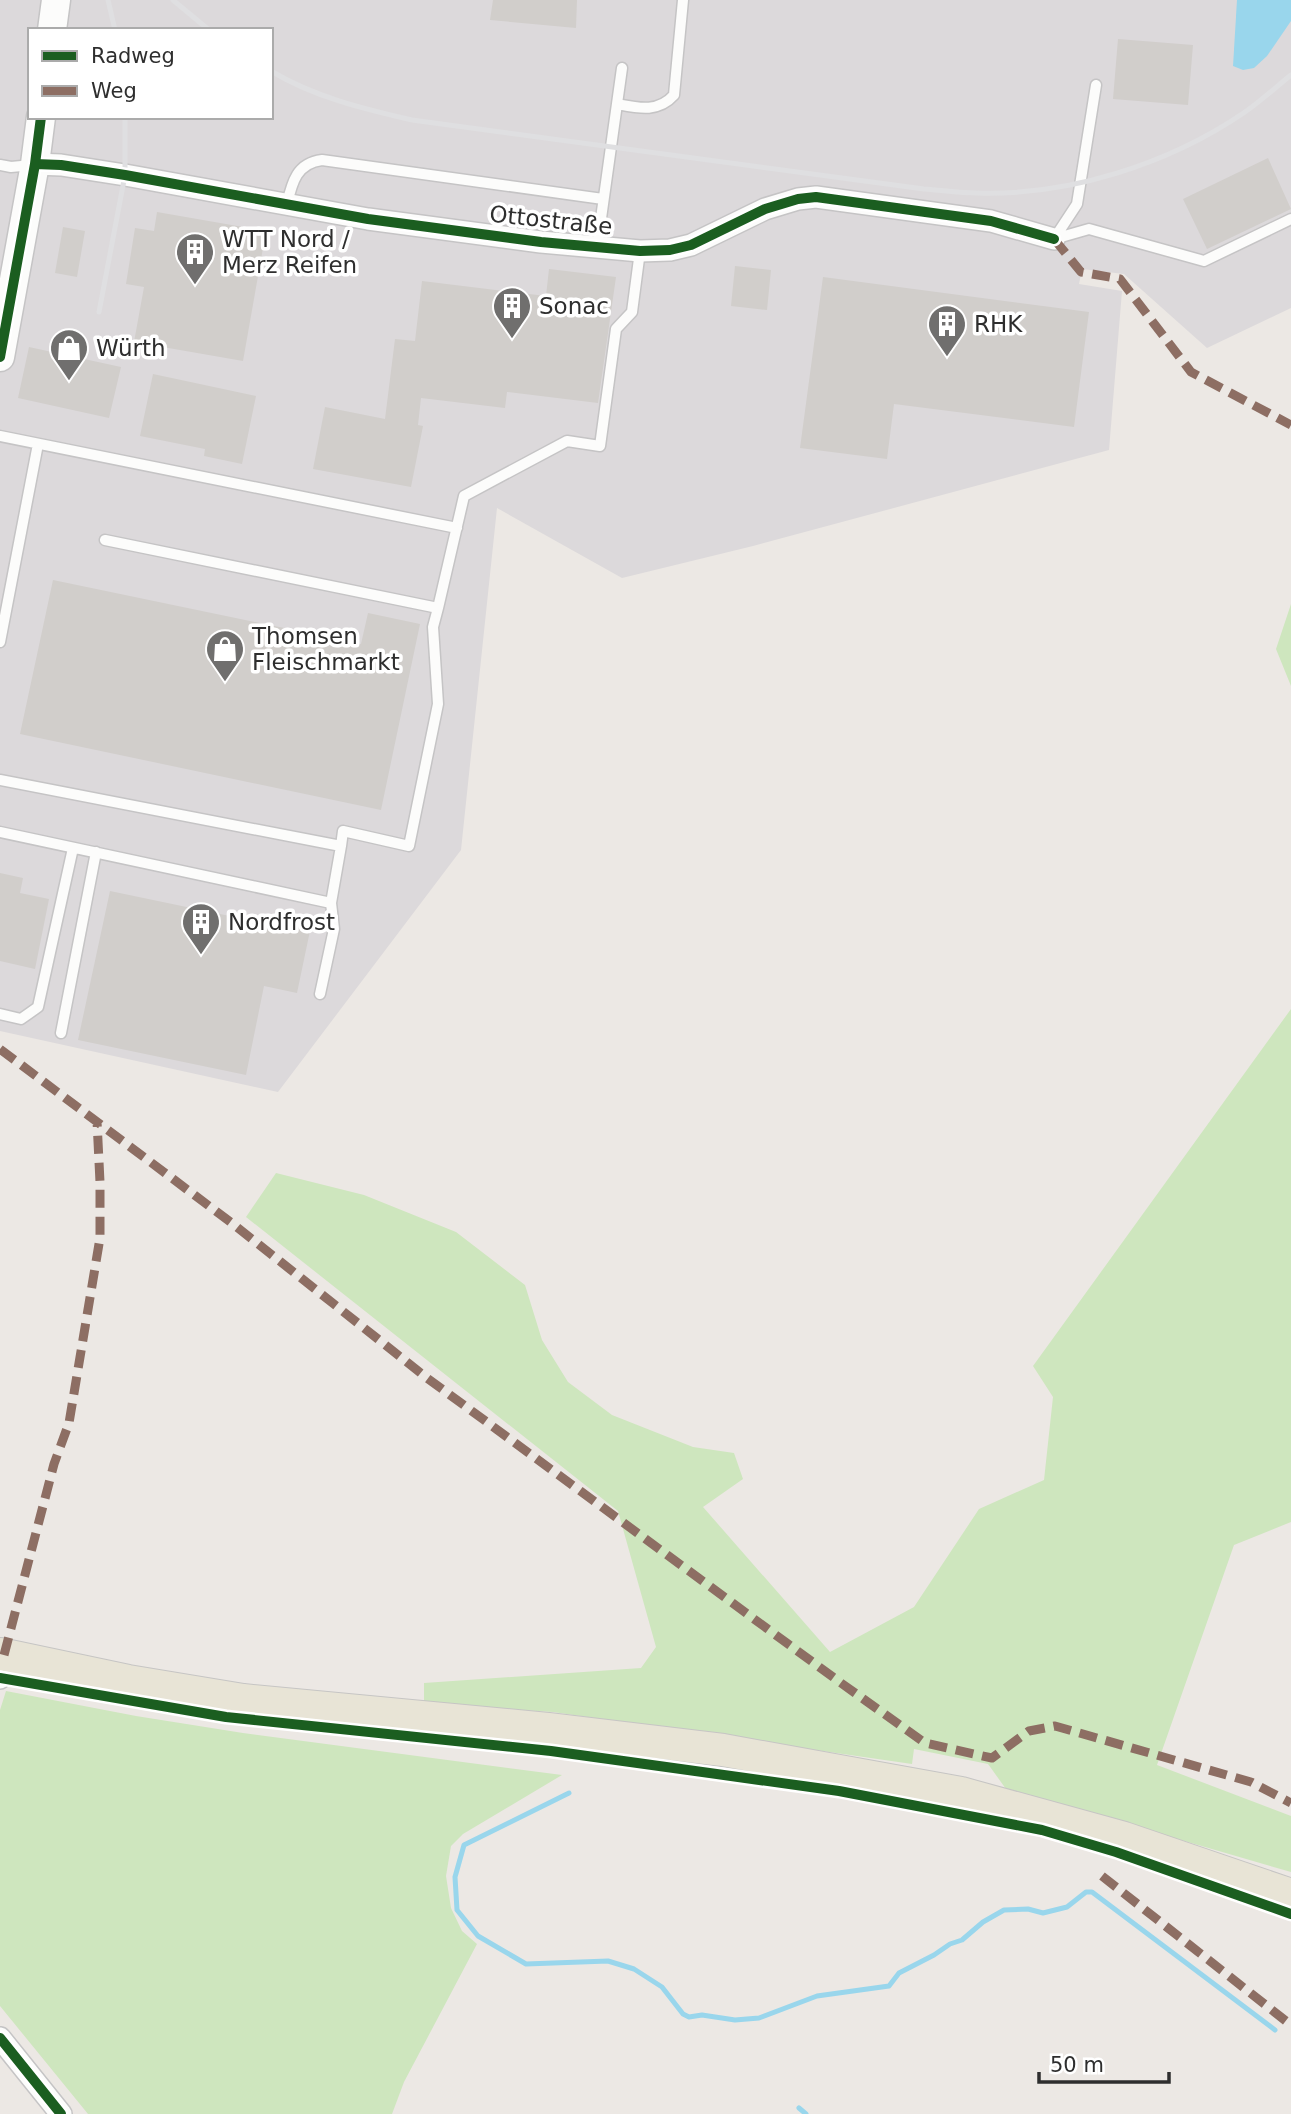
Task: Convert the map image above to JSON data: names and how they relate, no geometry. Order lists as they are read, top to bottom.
{
  "streets": {
    "street": ["Ottostraße"]
  },
  "places": {
    "building": [
      "WTT Nord / Merz Reifen",
      "Sonac",
      "RHK",
      "Nordfrost"
    ],
    "shop": ["Würth", "Thomsen Fleischmarkt"]
  },
  "legend": ["Radweg", "Weg"],
  "scale_bar": "50 m"
}
